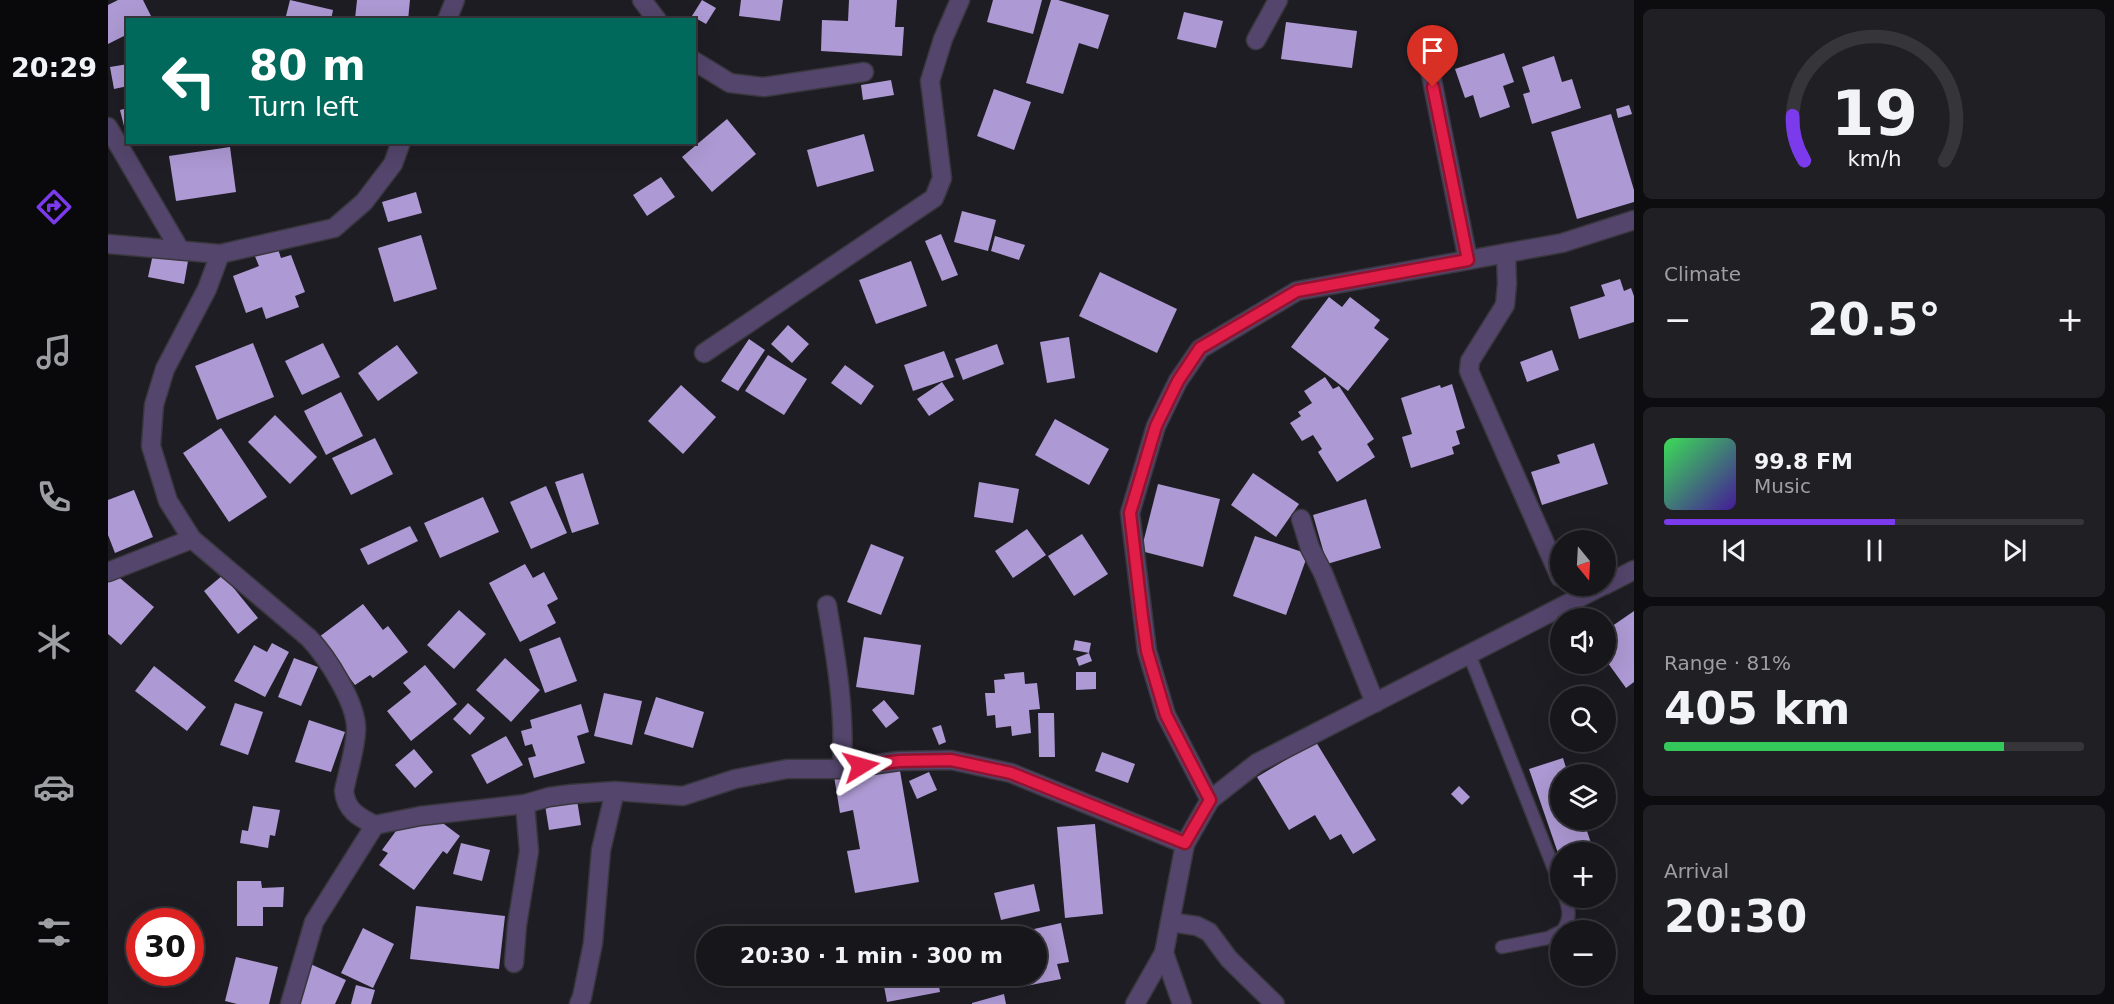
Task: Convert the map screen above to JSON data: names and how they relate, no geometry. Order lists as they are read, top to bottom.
{
  "north": "bottom",
  "page": {
    "tabs": "20:29",
    "turn": ["80 m", "Turn left"],
    "tile": [
      "Climate",
      ["Range · 81%", "405 km"],
      ["Arrival", "20:30"]
    ],
    "heat": ["−", "20.5°", "+"],
    "song": ["99.8 FM", "Music"],
    "map_buttons": ["+", "−"],
    "limit": "30",
    "trip": "20:30 · 1 min · 300 m",
    "gauge": ["19", "km/h"]
  }
}
